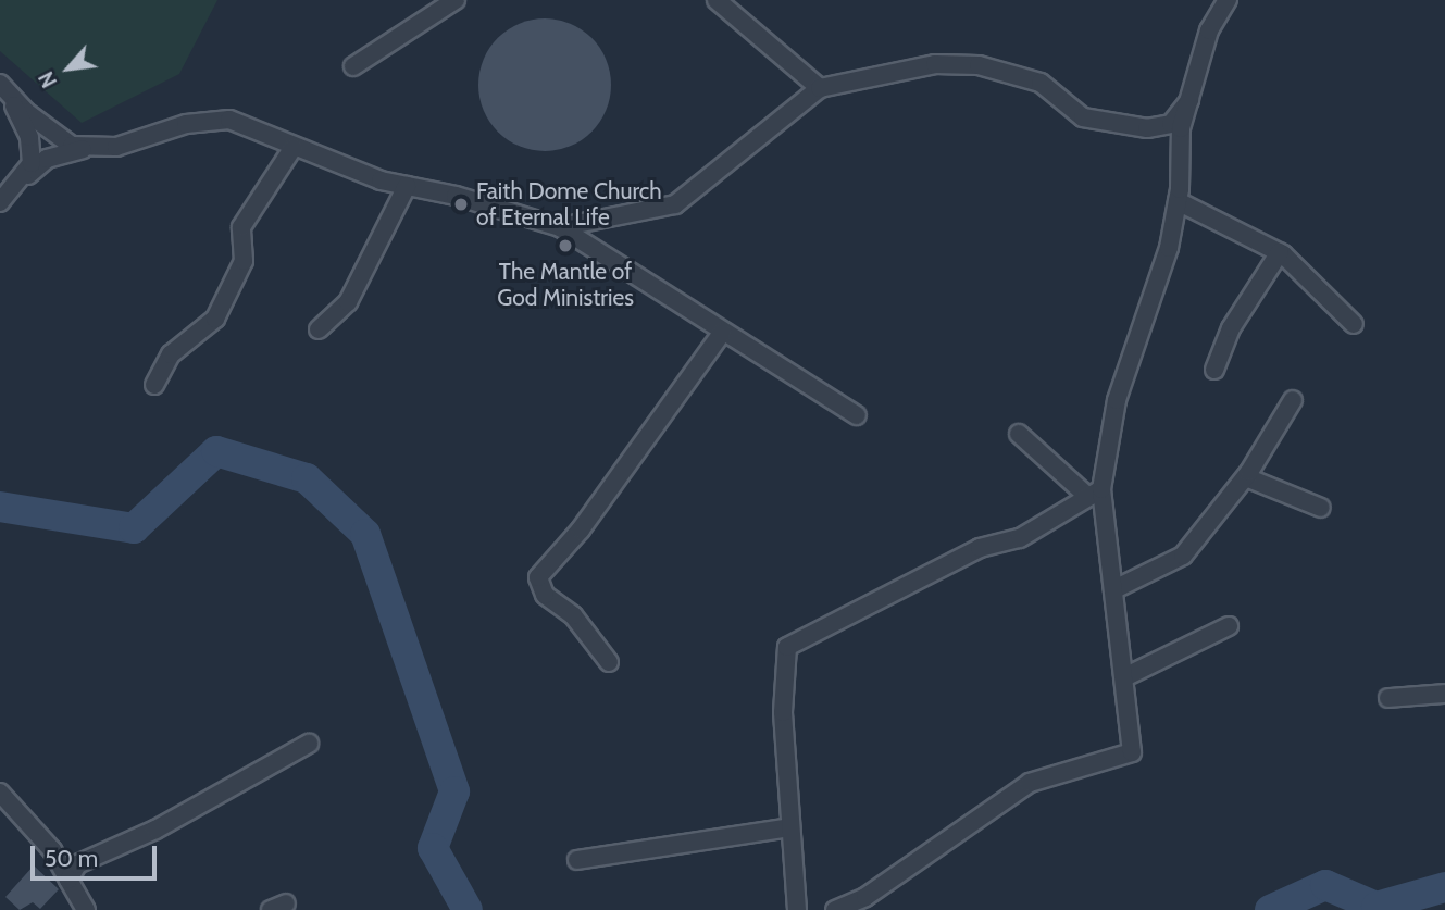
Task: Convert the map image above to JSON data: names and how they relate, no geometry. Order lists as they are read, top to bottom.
{
  "places": ["Faith Dome Church of Eternal Life", "The Mantle of God Ministries"],
  "scale_bar": "50 m",
  "north": "bottom left"
}
